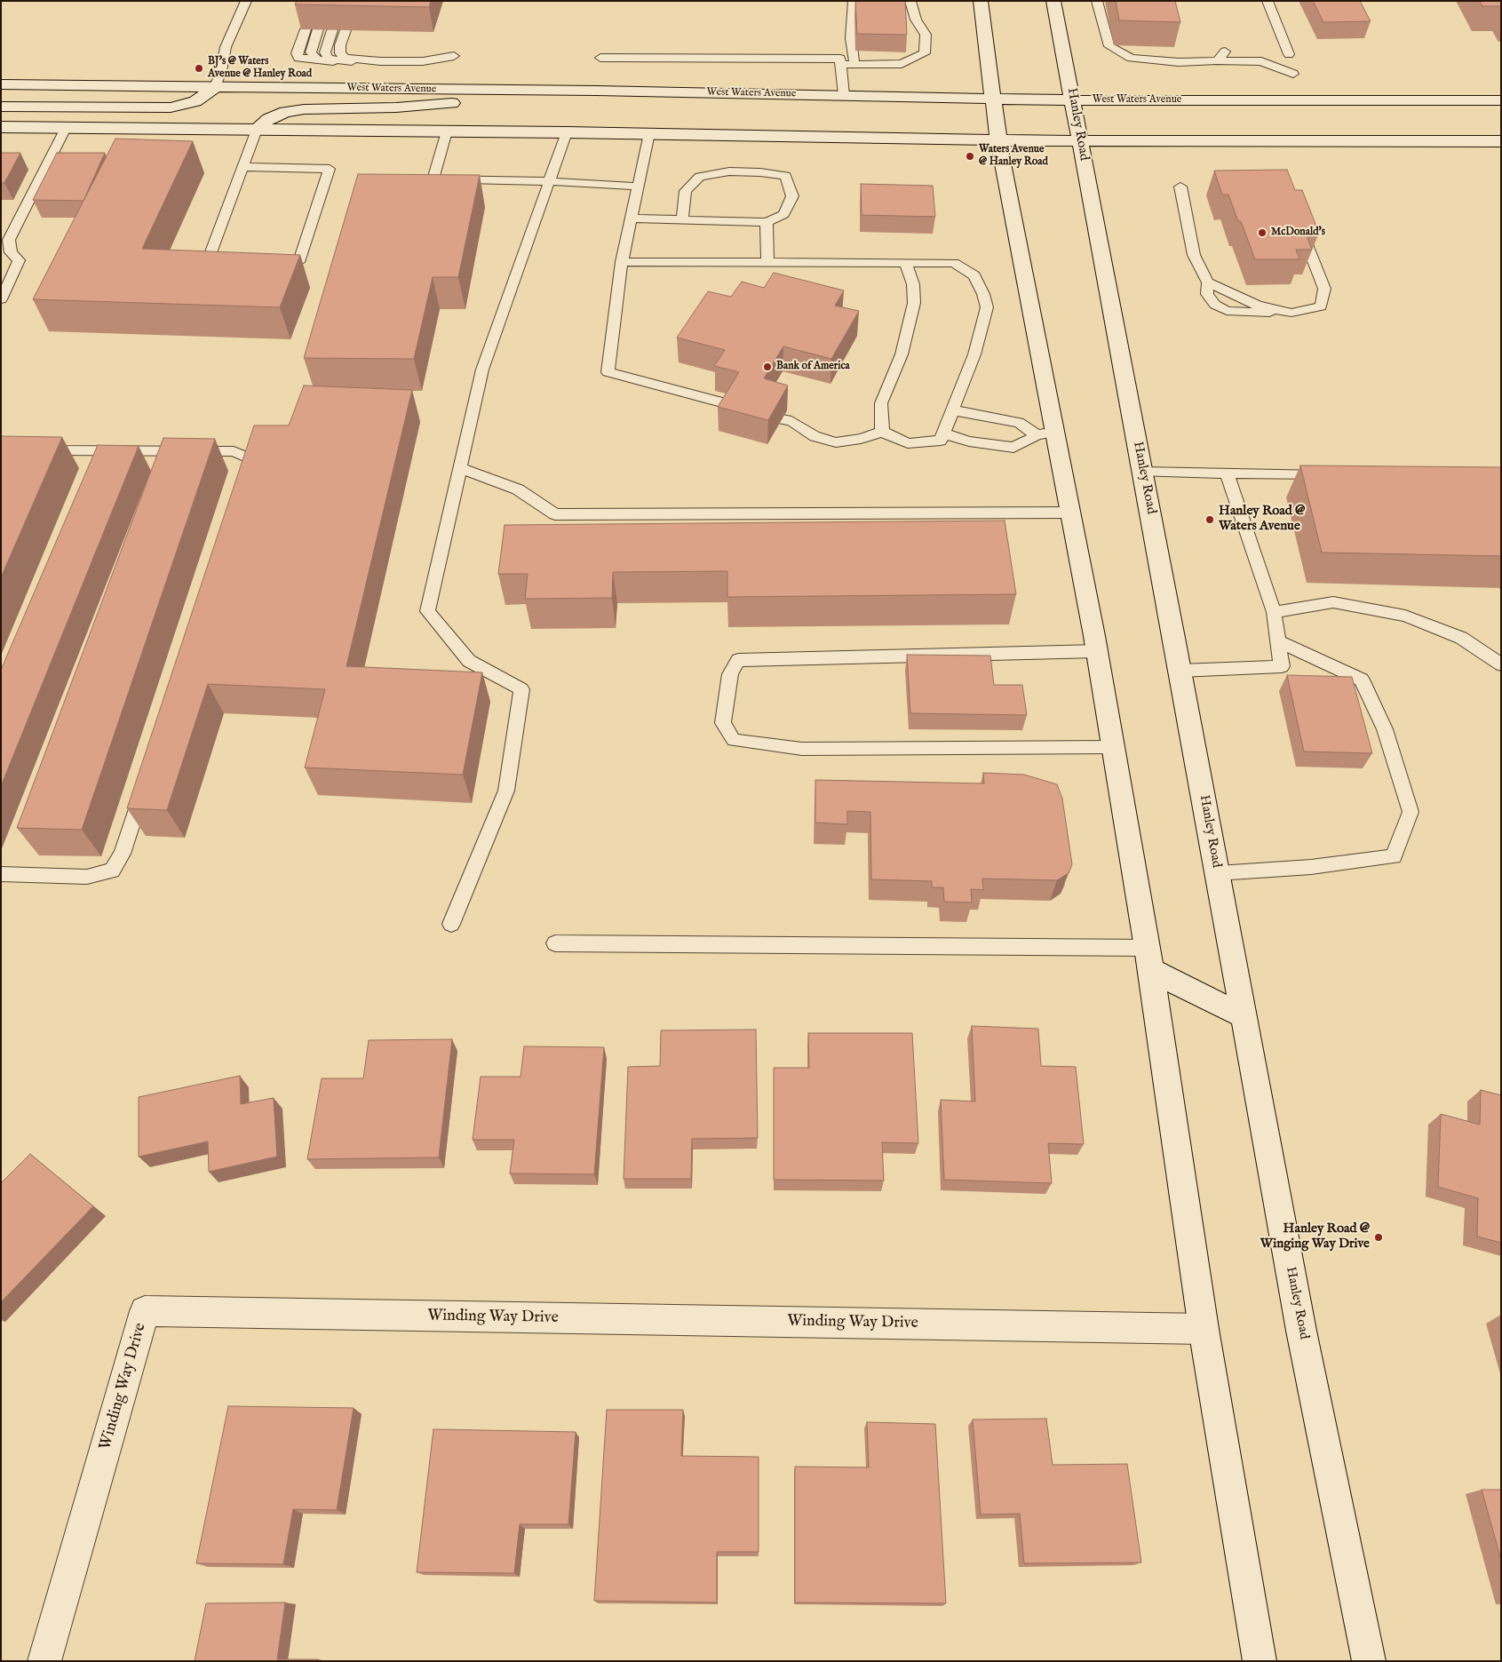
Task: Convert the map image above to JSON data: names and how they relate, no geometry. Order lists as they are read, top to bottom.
{
  "streets": {
    "main road": ["West Waters Avenue", "Hanley Road", "Winding Way Drive"]
  },
  "crossings": [
    ["West Waters Avenue", "Hanley Road"]
  ],
  "places": [
    "BJ's @ Waters Avenue @ Hanley Road",
    "Waters Avenue @ Hanley Road",
    "McDonald's",
    "Bank of America",
    "Hanley Road @ Waters Avenue",
    "Hanley Road @ Winging Way Drive"
  ]
}
